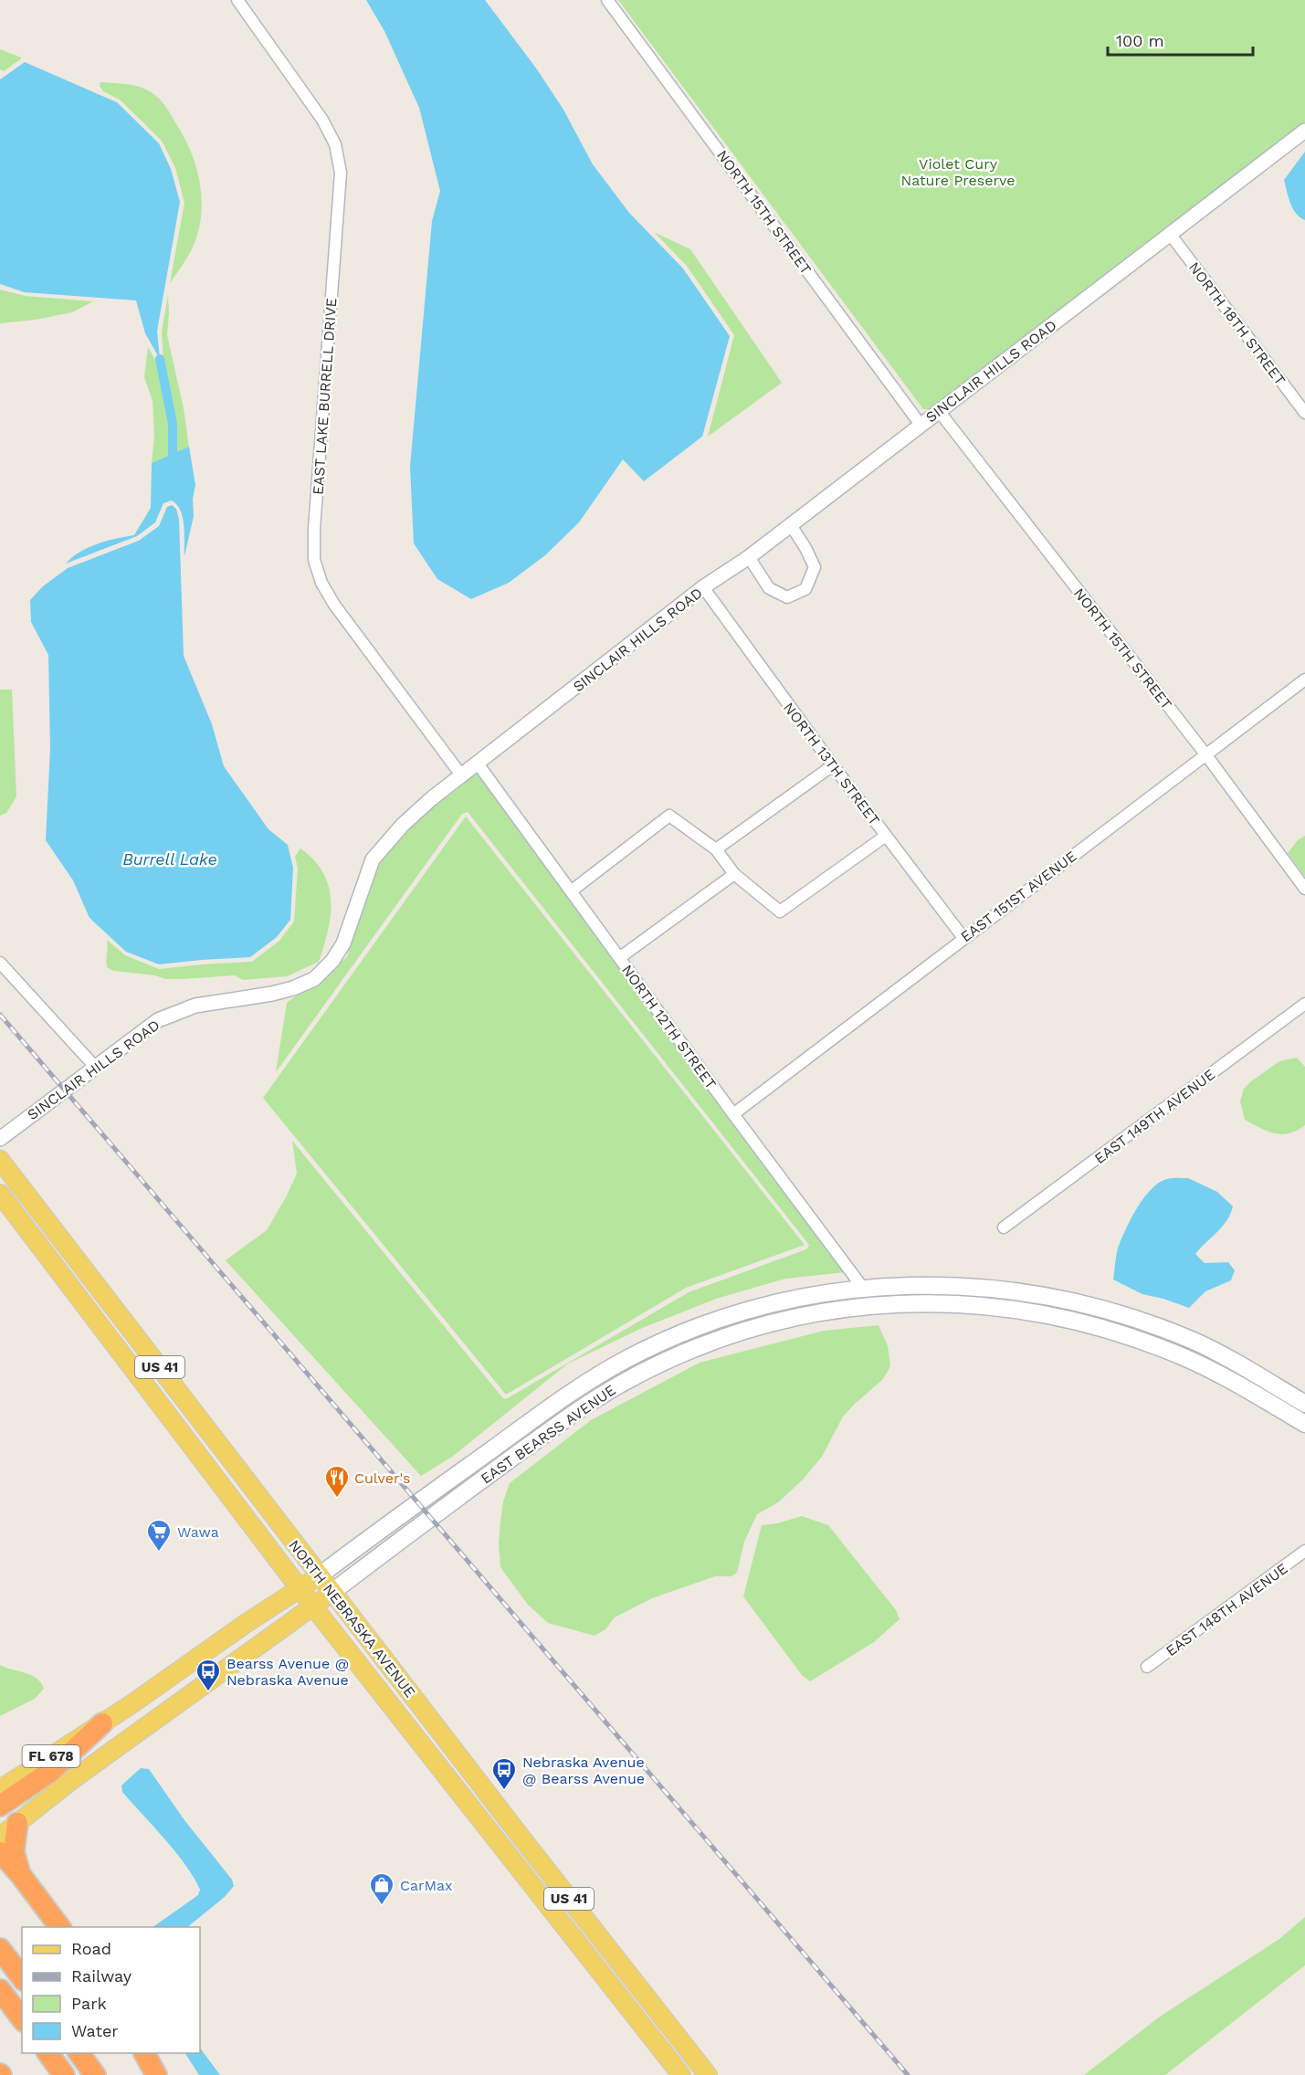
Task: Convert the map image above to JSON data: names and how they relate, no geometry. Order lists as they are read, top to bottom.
{
  "streets": {
    "main road": [
      "US 41",
      "EAST BEARSS AVENUE",
      "NORTH NEBRASKA AVENUE",
      "FL 678"
    ],
    "street": [
      "NORTH 15TH STREET",
      "NORTH 18TH STREET",
      "SINCLAIR HILLS ROAD",
      "EAST LAKE BURRELL DRIVE",
      "NORTH 13TH STREET",
      "EAST 151ST AVENUE",
      "NORTH 12TH STREET",
      "EAST 149TH AVENUE",
      "EAST 148TH AVENUE"
    ]
  },
  "crossings": [
    ["NORTH 15TH STREET", "SINCLAIR HILLS ROAD"],
    ["NORTH 15TH STREET", "EAST 151ST AVENUE"],
    ["NORTH 18TH STREET", "SINCLAIR HILLS ROAD"],
    ["SINCLAIR HILLS ROAD", "EAST LAKE BURRELL DRIVE"],
    ["SINCLAIR HILLS ROAD", "NORTH 13TH STREET"],
    ["SINCLAIR HILLS ROAD", "NORTH 12TH STREET"],
    ["NORTH 13TH STREET", "EAST 151ST AVENUE"],
    ["EAST 151ST AVENUE", "NORTH 12TH STREET"],
    ["NORTH 12TH STREET", "EAST BEARSS AVENUE"],
    ["EAST BEARSS AVENUE", "NORTH NEBRASKA AVENUE"]
  ],
  "water": ["Burrell Lake"],
  "parks": ["Violet Cury Nature Preserve"],
  "places": {
    "restaurant": ["Culver's"],
    "supermarket": ["Wawa"],
    "bus stop": ["Bearss Avenue @ Nebraska Avenue", "Nebraska Avenue @ Bearss Avenue"],
    "shop": ["CarMax"]
  },
  "legend": [
    "Road",
    "Railway",
    "Park",
    "Water"
  ],
  "scale_bar": "100 m"
}
